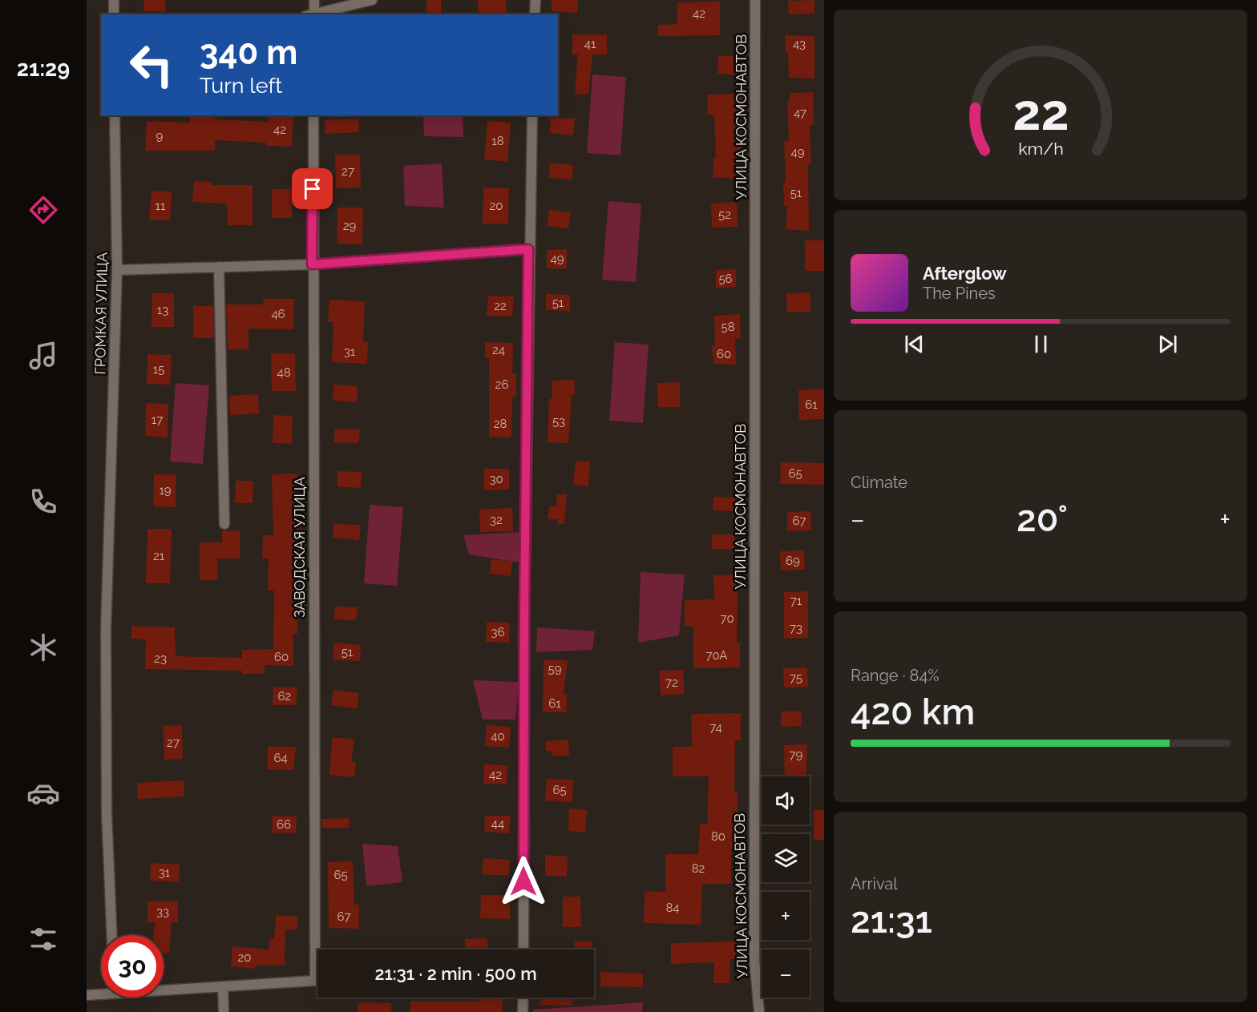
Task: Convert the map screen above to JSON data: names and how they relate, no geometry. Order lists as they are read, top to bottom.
{
  "streets": {
    "street": ["УЛИЦА КОСМОНАВТОВ", "ГРОМКАЯ УЛИЦА", "ЗАВОДСКАЯ УЛИЦА"]
  },
  "house_numbers": [
    "42",
    "41",
    "43",
    "47",
    "42",
    "9",
    "18",
    "49",
    "27",
    "51",
    "11",
    "20",
    "52",
    "29",
    "49",
    "56",
    "51",
    "22",
    "13",
    "46",
    "58",
    "24",
    "31",
    "60",
    "15",
    "48",
    "26",
    "61",
    "17",
    "53",
    "28",
    "65",
    "30",
    "19",
    "32",
    "67",
    "21",
    "69",
    "71",
    "70",
    "73",
    "36",
    "51",
    "70А",
    "60",
    "23",
    "59",
    "75",
    "72",
    "62",
    "61",
    "74",
    "40",
    "27",
    "79",
    "64",
    "42",
    "65",
    "44",
    "66",
    "80",
    "82",
    "31",
    "65",
    "84",
    "33",
    "67",
    "20"
  ],
  "page": {
    "tabs": "21:29",
    "turn": ["340 m", "Turn left"],
    "song": ["Afterglow", "The Pines"],
    "tile": [
      "Climate",
      ["Range · 84%", "420 km"],
      ["Arrival", "21:31"]
    ],
    "heat": ["−", "20°", "+"],
    "map_buttons": ["+", "−"],
    "limit": "30",
    "trip": "21:31 · 2 min · 500 m",
    "gauge": ["22", "km/h"]
  }
}
